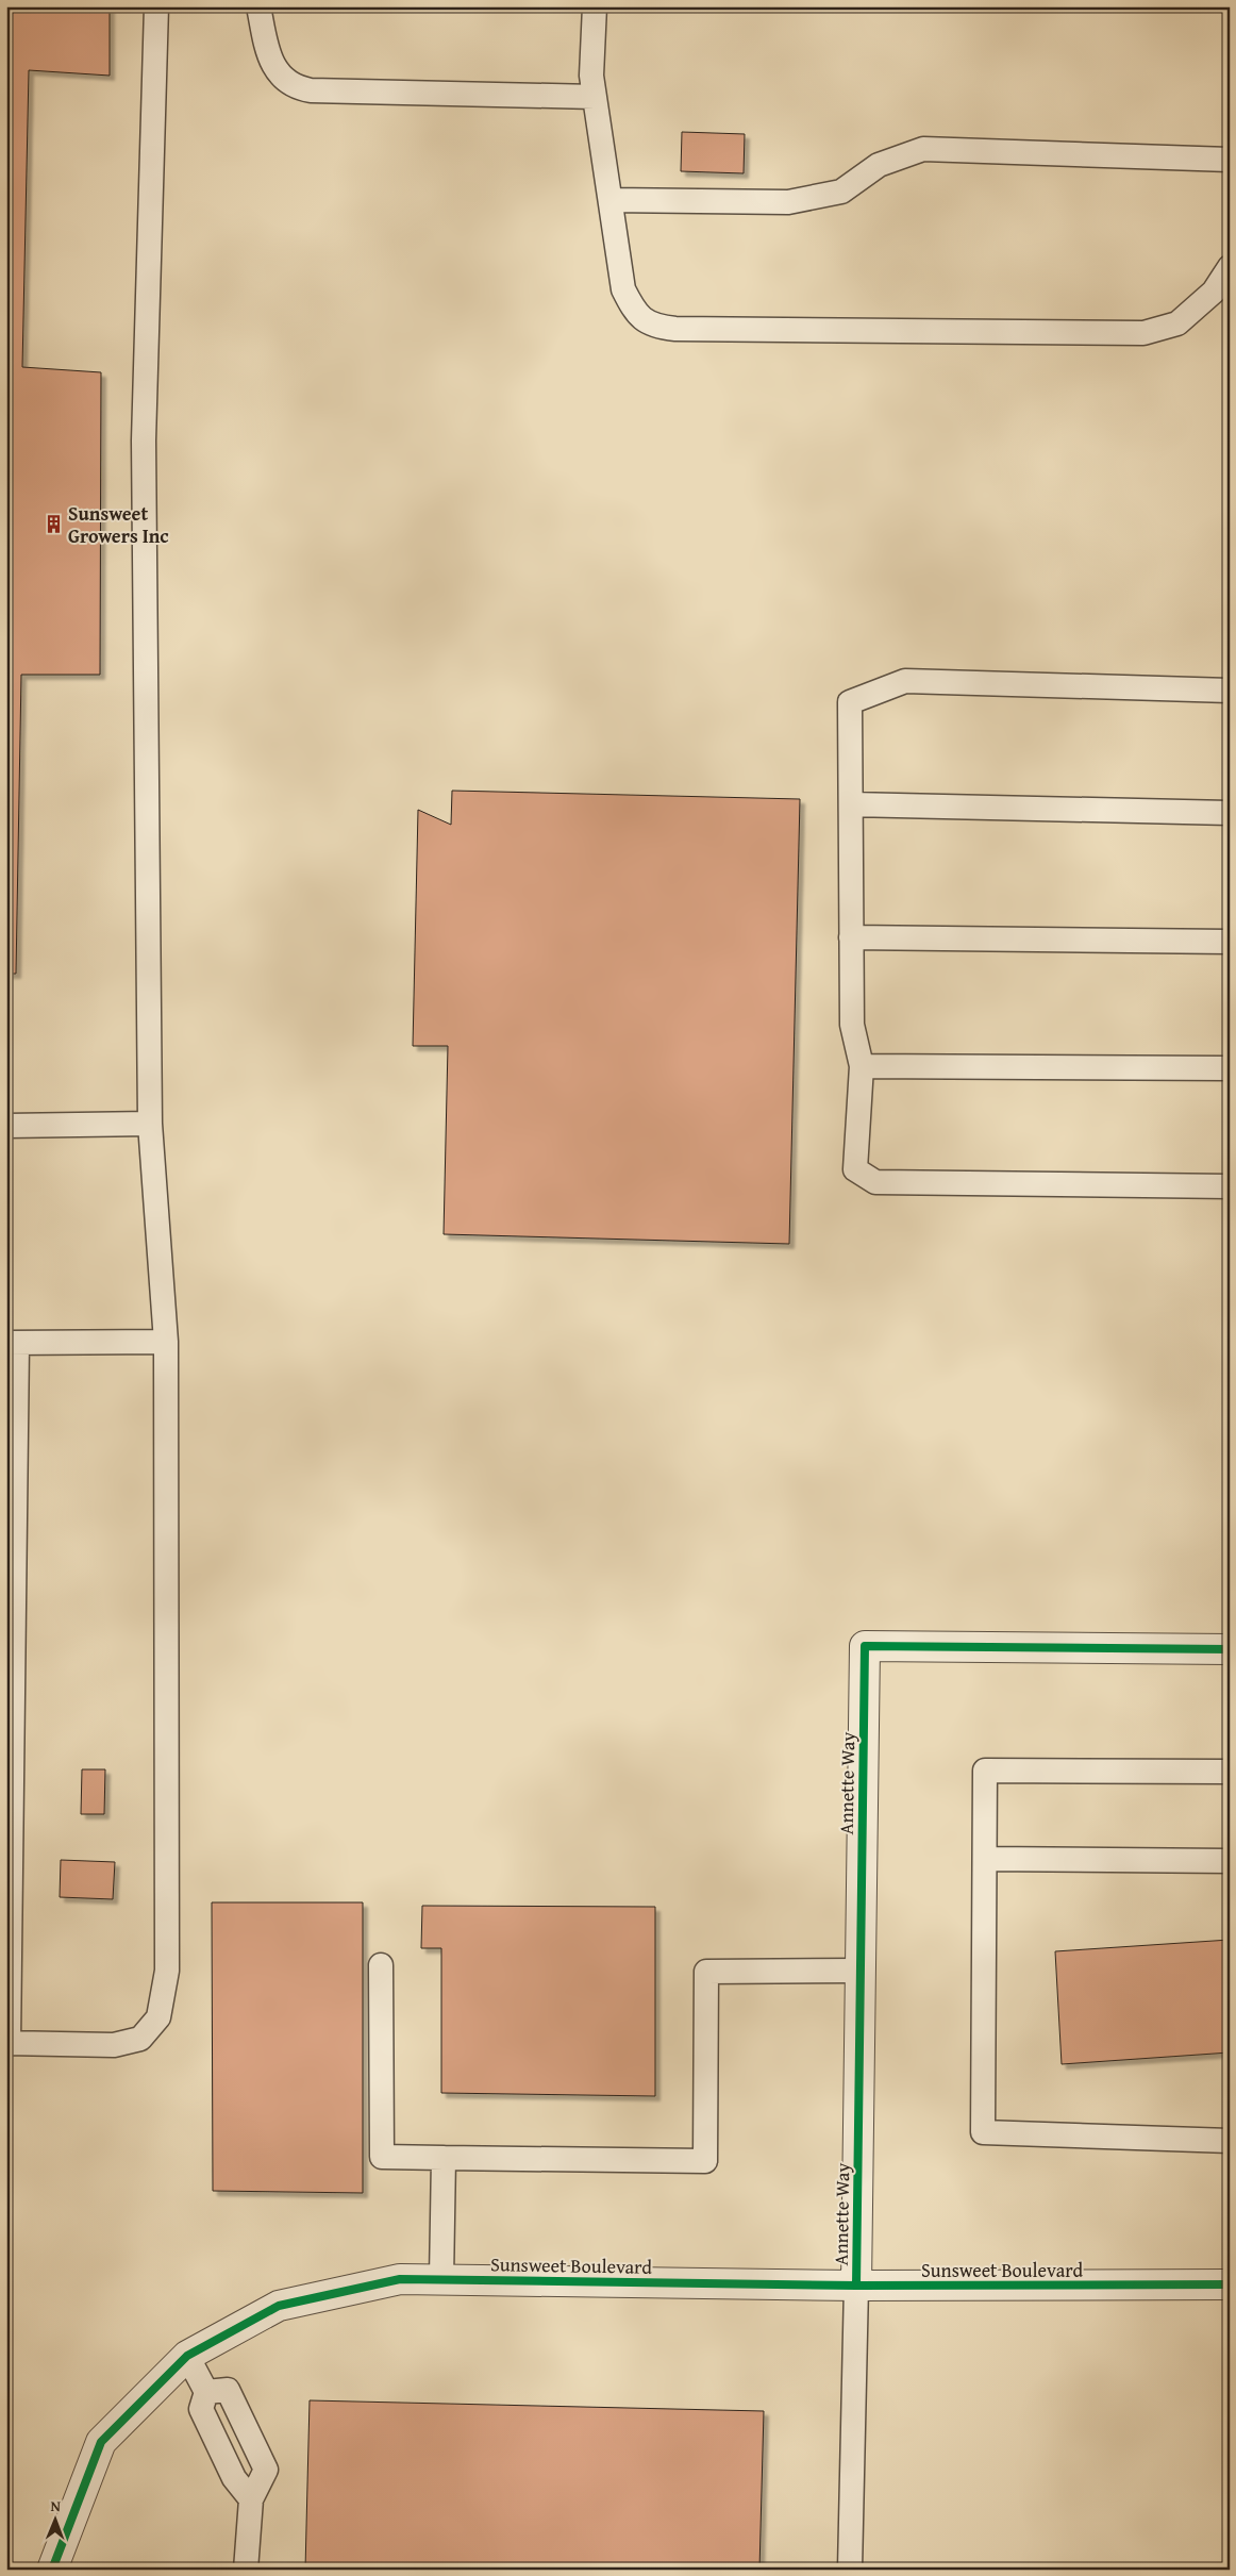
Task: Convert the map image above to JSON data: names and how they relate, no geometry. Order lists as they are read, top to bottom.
{
  "streets": {
    "street": ["Annette Way", "Sunsweet Boulevard"]
  },
  "crossings": [
    ["Annette Way", "Sunsweet Boulevard"]
  ],
  "places": {
    "building": ["Sunsweet Growers Inc"]
  },
  "north": "top"
}
